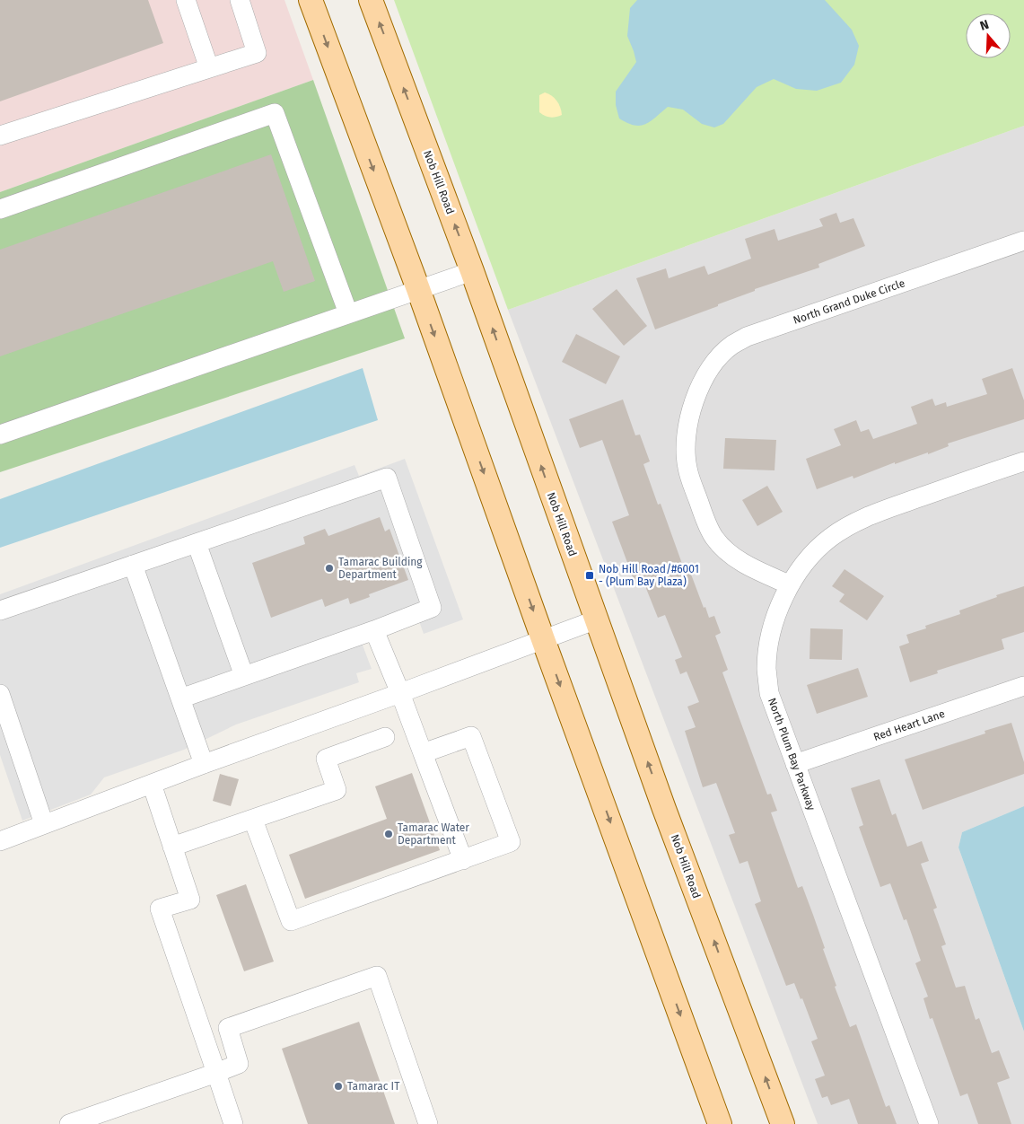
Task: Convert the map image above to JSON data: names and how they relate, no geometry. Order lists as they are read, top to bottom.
{
  "streets": {
    "main road": ["Nob Hill Road"],
    "street": ["North Grand Duke Circle", "Red Heart Lane", "North Plum Bay Parkway"]
  },
  "crossings": [
    ["North Grand Duke Circle", "North Plum Bay Parkway"],
    ["Red Heart Lane", "North Plum Bay Parkway"]
  ],
  "places": {
    "other": ["Tamarac Building Department", "Tamarac Water Department", "Tamarac IT"],
    "transit": ["Nob Hill Road/#6001 - (Plum Bay Plaza)"]
  },
  "north": "top"
}
